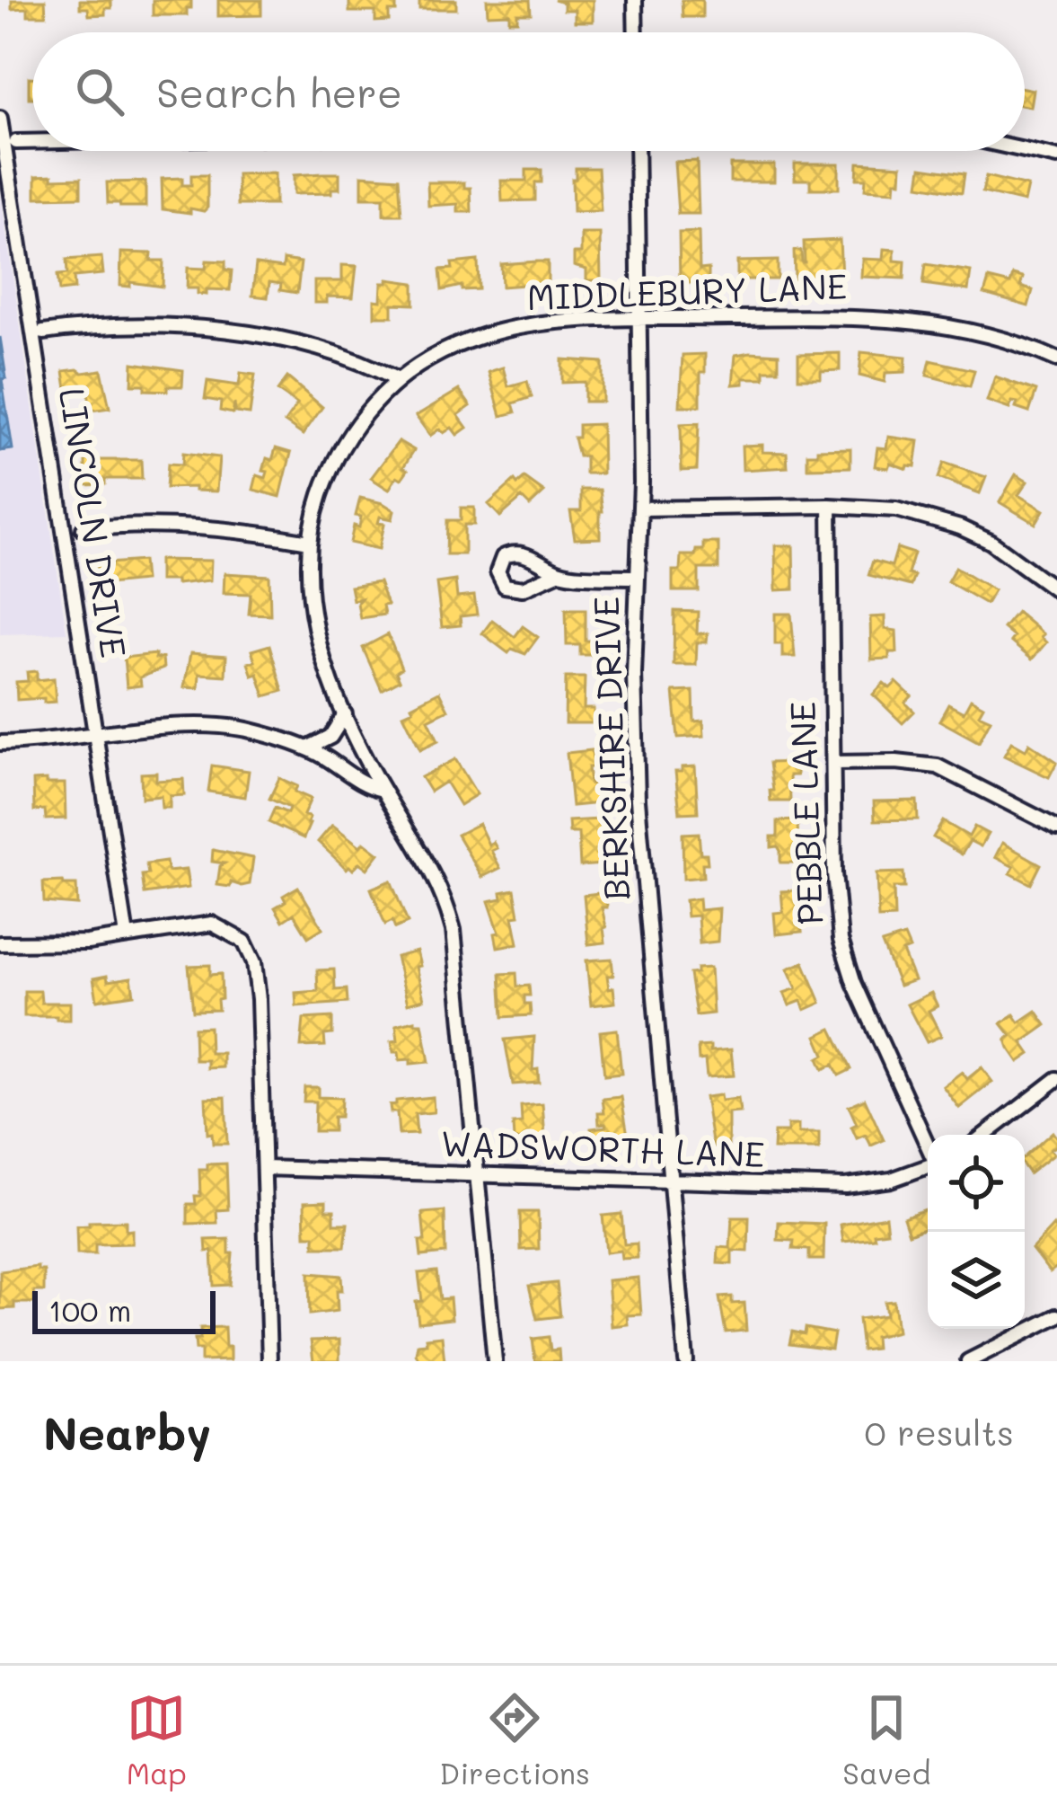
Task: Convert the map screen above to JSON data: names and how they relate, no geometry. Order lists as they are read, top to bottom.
{
  "streets": {
    "street": [
      "MIDDLEBURY LANE",
      "LINCOLN DRIVE",
      "BERKSHIRE DRIVE",
      "PEBBLE LANE",
      "WADSWORTH LANE"
    ]
  },
  "crossings": [
    ["MIDDLEBURY LANE", "BERKSHIRE DRIVE"],
    ["MIDDLEBURY LANE", "WADSWORTH LANE"],
    ["BERKSHIRE DRIVE", "WADSWORTH LANE"]
  ],
  "scale_bar": "100 m",
  "page": {
    "search": "Search here",
    "scale": "100 m",
    "heading": ["Nearby", "0 results"],
    "nav": ["Map", "Directions", "Saved"]
  }
}
